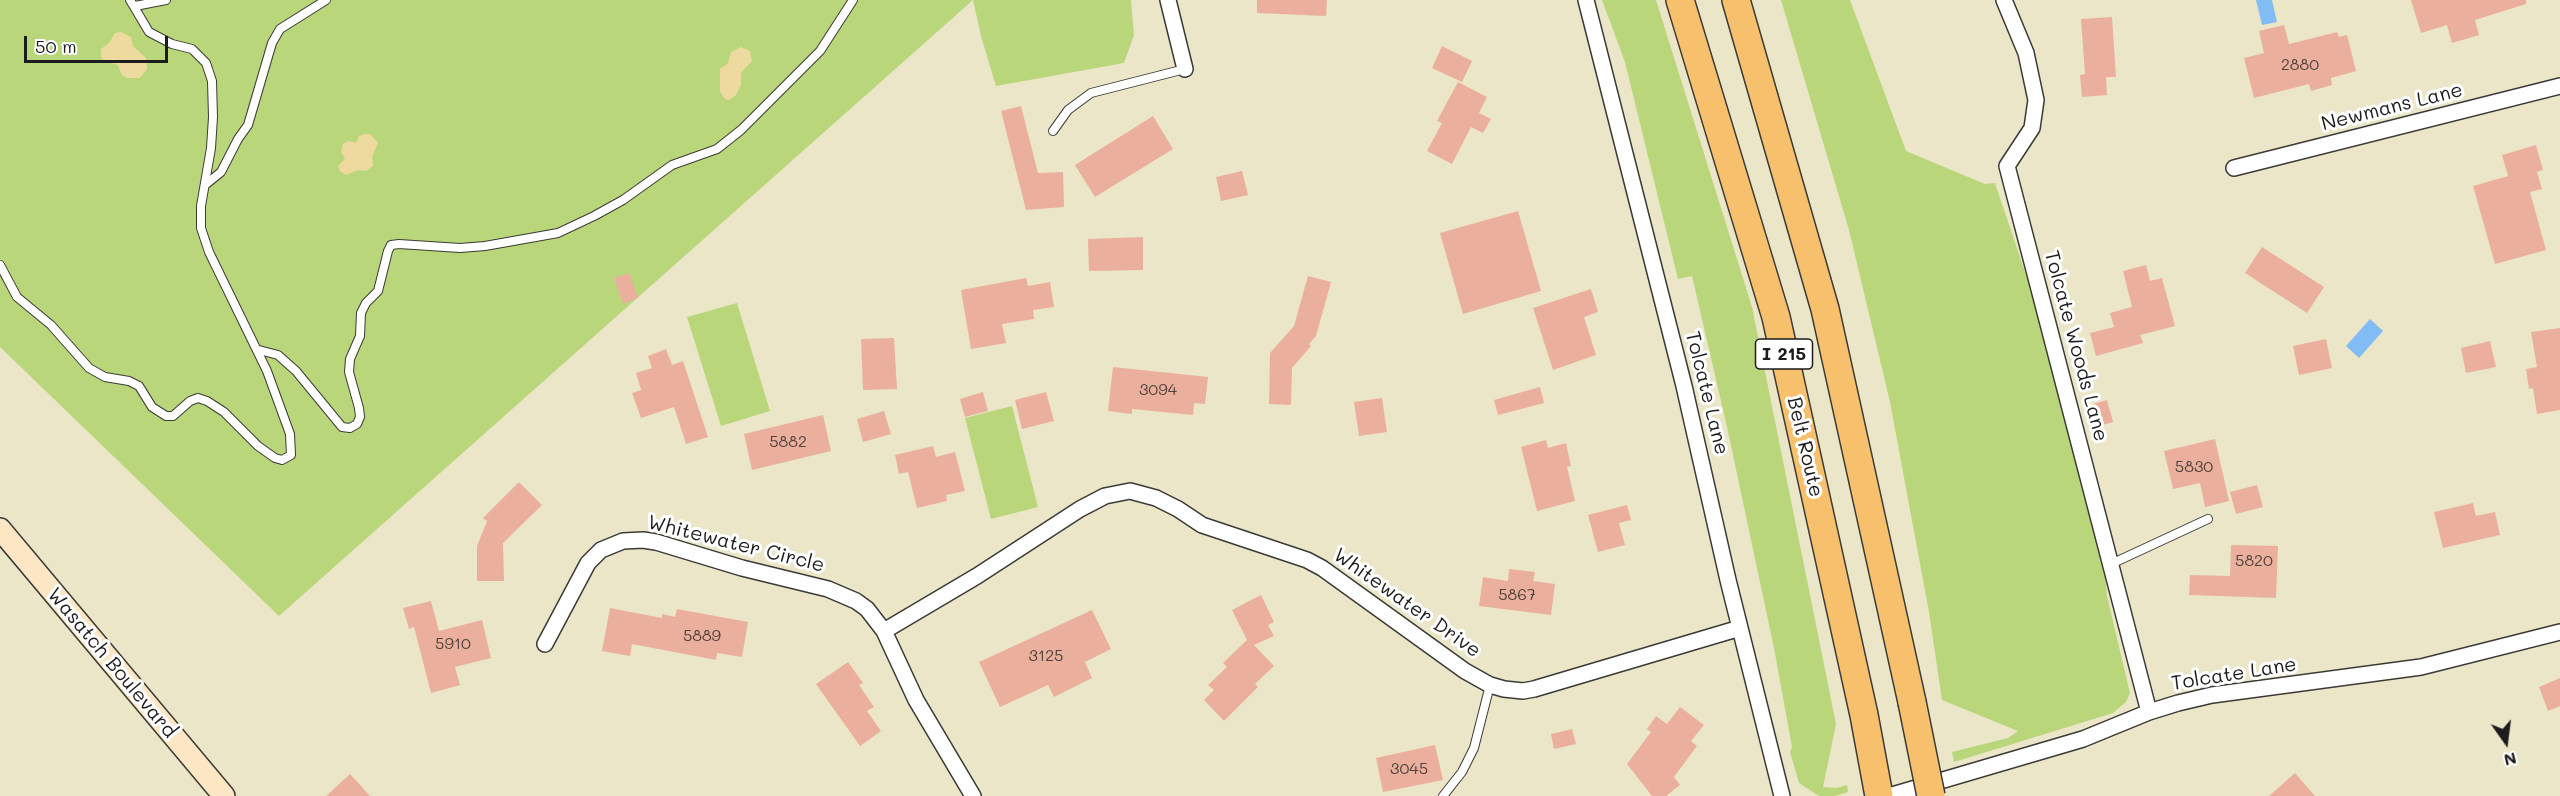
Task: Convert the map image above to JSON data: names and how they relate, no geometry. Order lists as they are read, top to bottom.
{
  "streets": {
    "highway": ["I 215", "Belt Route"],
    "street": [
      "Newmans Lane",
      "Tolcate Woods Lane",
      "Tolcate Lane",
      "Whitewater Circle",
      "Whitewater Drive",
      "Wasatch Boulevard"
    ]
  },
  "crossings": [
    ["Tolcate Woods Lane", "Tolcate Lane"],
    ["Tolcate Lane", "Whitewater Drive"],
    ["Whitewater Circle", "Whitewater Drive"]
  ],
  "house_numbers": [
    "2880",
    "3094",
    "5882",
    "5830",
    "5820",
    "5867",
    "5889",
    "5910",
    "3125",
    "3045"
  ],
  "scale_bar": "50 m",
  "north": "bottom"
}
